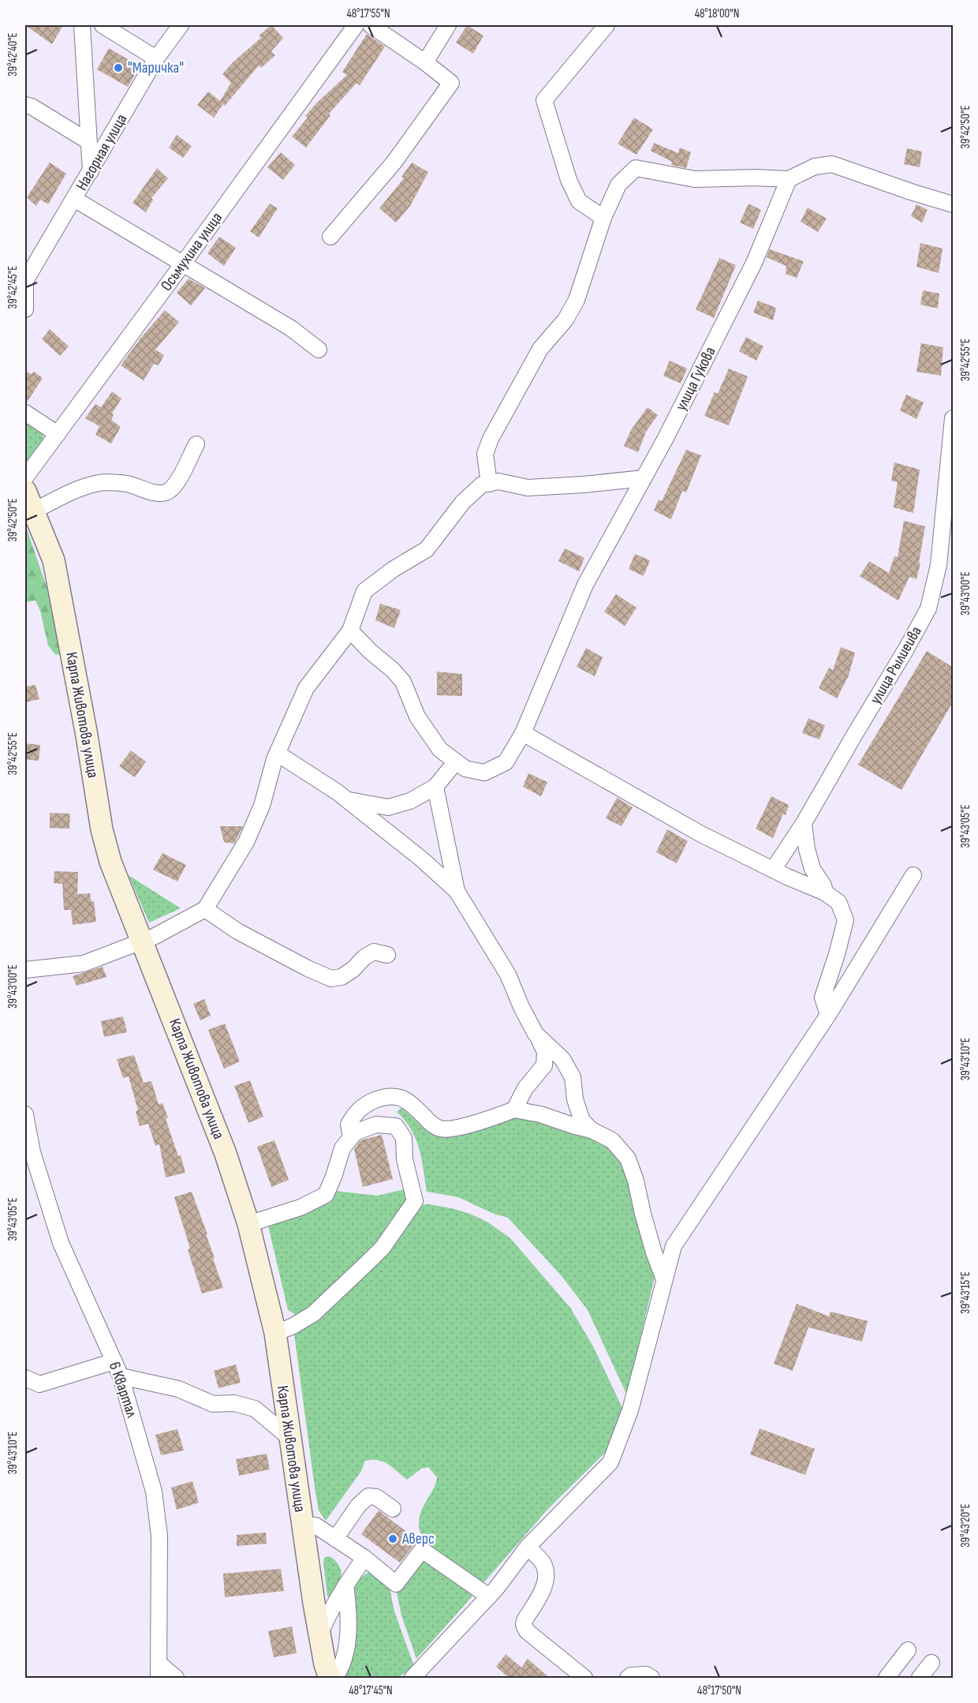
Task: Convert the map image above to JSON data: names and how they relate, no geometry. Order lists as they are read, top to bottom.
{
  "streets": {
    "main road": ["Карпа Животова улица"],
    "street": [
      "Нагорная улица",
      "Осьмухина улица",
      "улица Гукова",
      "улица Рылиеива",
      "6 Квартал"
    ]
  },
  "places": ["\"Маричка\"", "Аверс"],
  "coordinates": [
    "48°17'55\"N",
    "48°18'00\"N",
    "39°42'40\"E",
    "39°42'50\"E",
    "39°42'45\"E",
    "39°42'55\"E",
    "39°43'00\"E",
    "39°43'05\"E",
    "39°43'10\"E",
    "39°43'15\"E",
    "39°43'20\"E",
    "48°17'45\"N",
    "48°17'50\"N"
  ]
}
